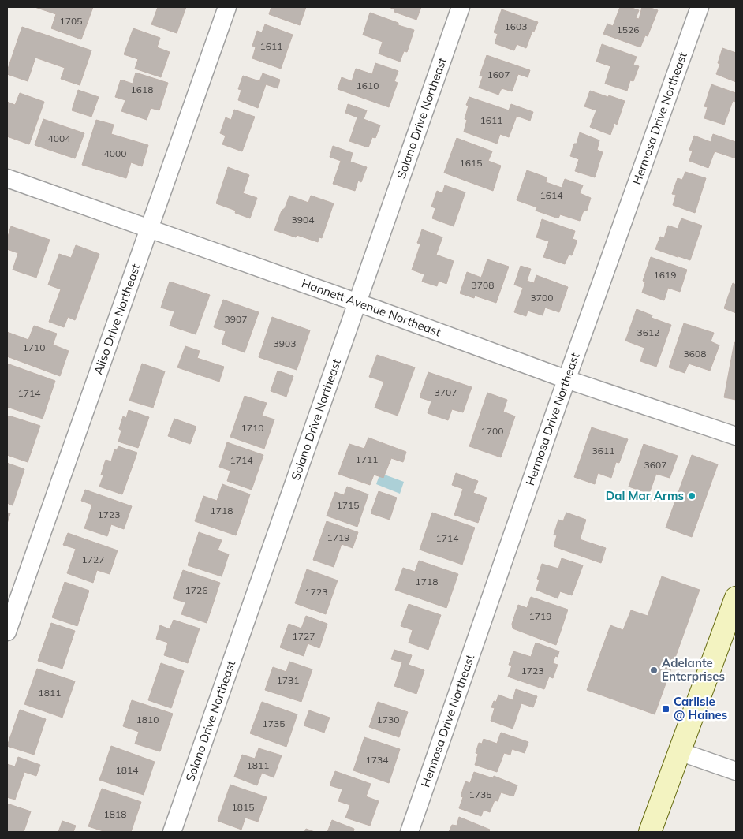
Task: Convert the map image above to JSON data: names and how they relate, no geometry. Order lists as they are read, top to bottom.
{
  "streets": {
    "street": [
      "Solano Drive Northeast",
      "Hermosa Drive Northeast",
      "Hannett Avenue Northeast",
      "Aliso Drive Northeast"
    ]
  },
  "crossings": [
    ["Solano Drive Northeast", "Hannett Avenue Northeast"],
    ["Hermosa Drive Northeast", "Hannett Avenue Northeast"],
    ["Hannett Avenue Northeast", "Aliso Drive Northeast"]
  ],
  "places": {
    "other": ["Dal Mar Arms", "Adelante Enterprises"],
    "transit": ["Carlisle @ Haines"]
  },
  "house_numbers": [
    "1705",
    "1603",
    "1526",
    "1611",
    "1607",
    "1610",
    "1618",
    "1611",
    "4004",
    "4000",
    "1615",
    "1614",
    "3904",
    "1619",
    "3708",
    "3700",
    "3907",
    "3612",
    "3903",
    "1710",
    "3608",
    "3707",
    "1714",
    "1710",
    "1700",
    "3611",
    "1711",
    "1714",
    "3607",
    "1715",
    "1718",
    "1723",
    "1719",
    "1714",
    "1727",
    "1718",
    "1726",
    "1723",
    "1719",
    "1727",
    "1723",
    "1731",
    "1811",
    "1810",
    "1730",
    "1735",
    "1734",
    "1811",
    "1814",
    "1735",
    "1815",
    "1818"
  ]
}
